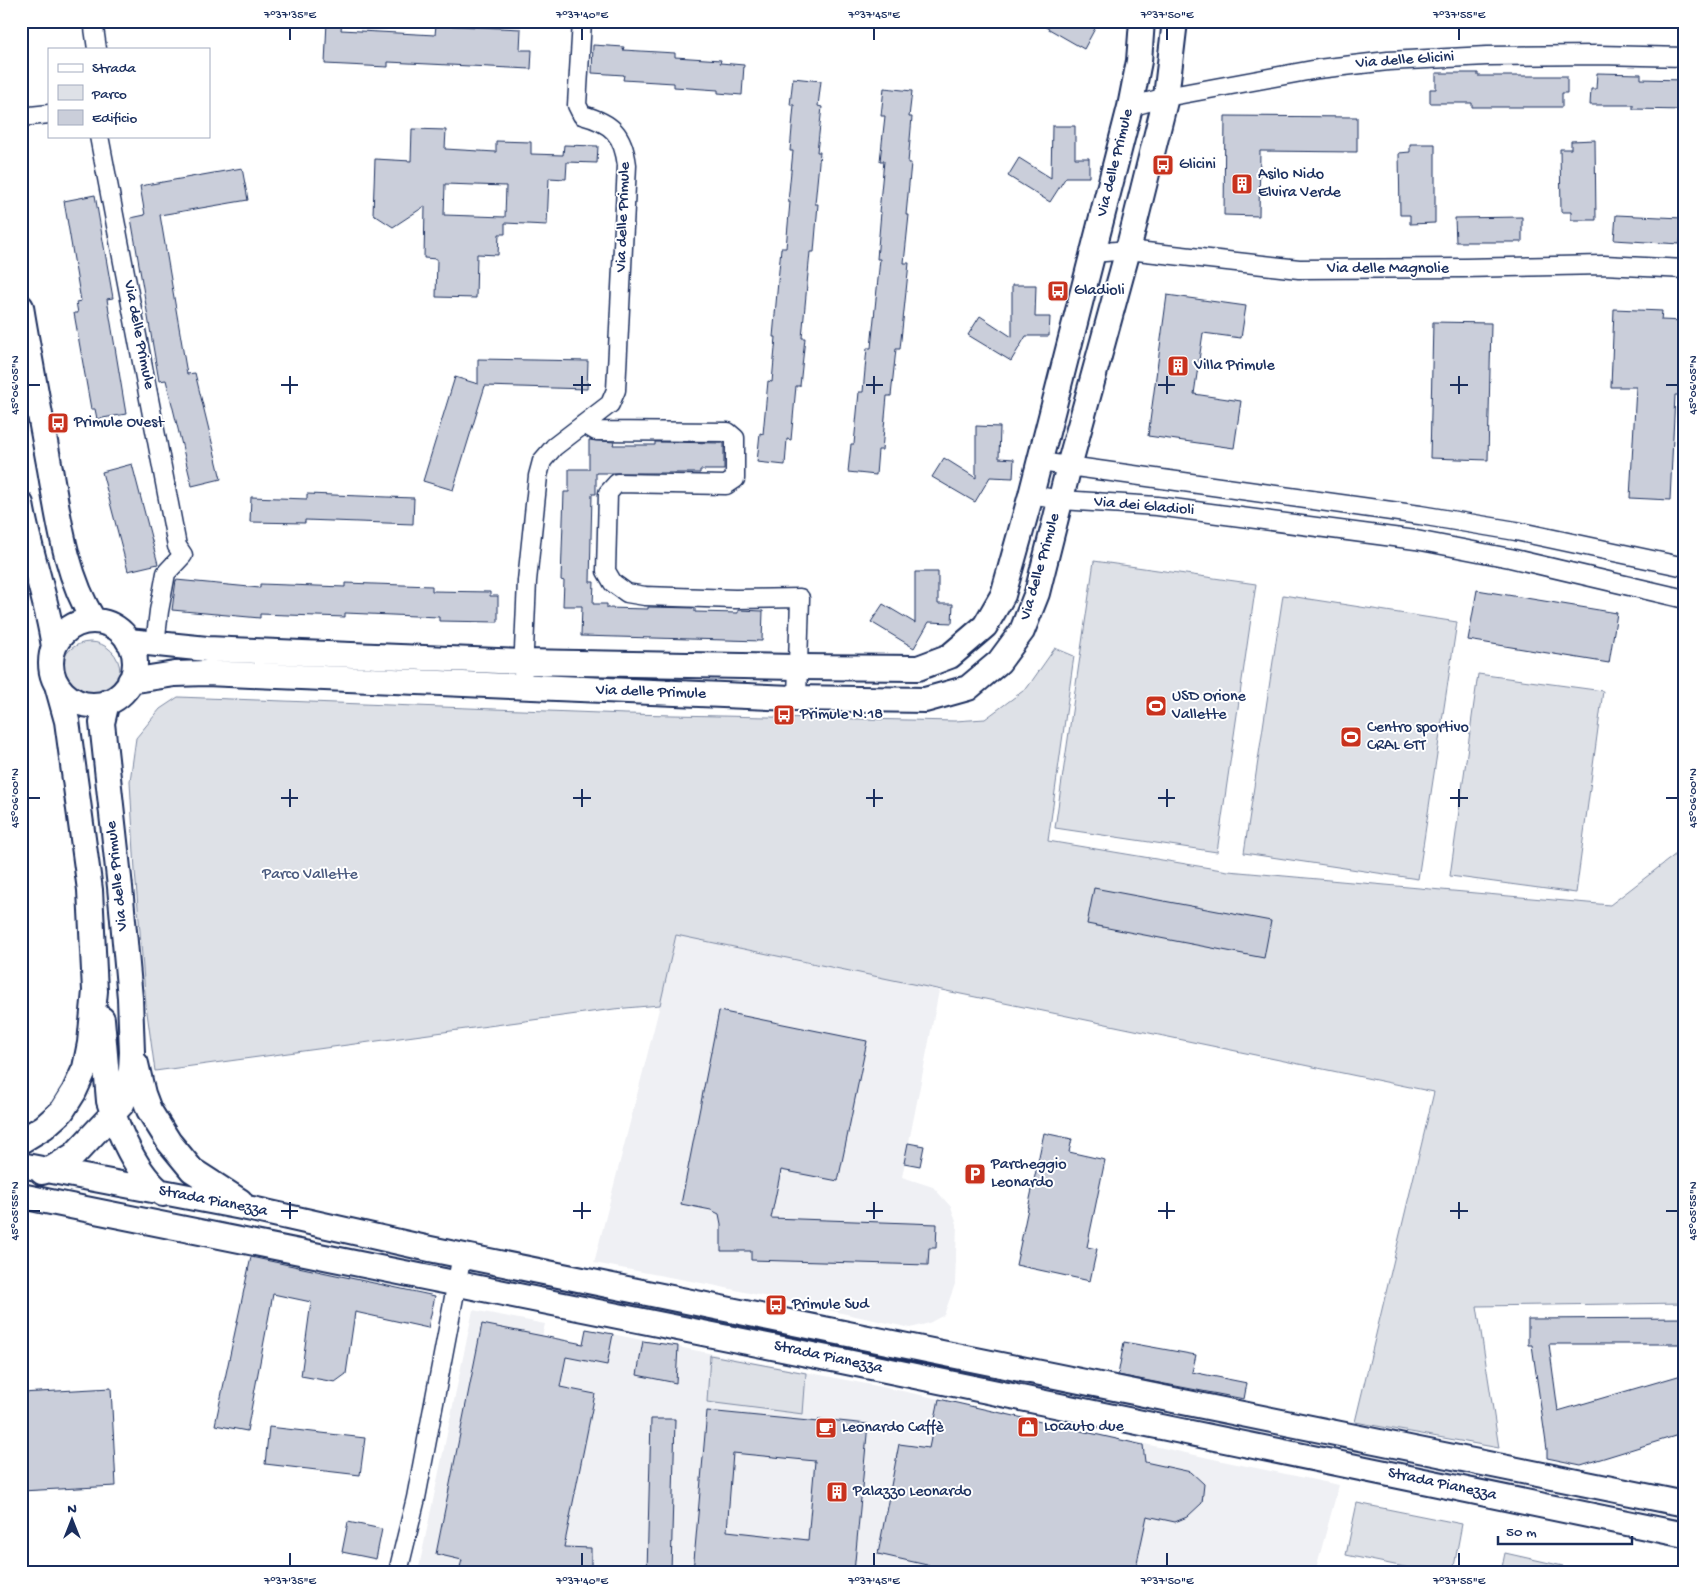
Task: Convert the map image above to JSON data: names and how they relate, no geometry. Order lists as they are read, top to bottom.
{
  "streets": {
    "main road": ["Via delle Primule", "Strada Pianezza"],
    "street": ["Via delle Glicini", "Via delle Magnolie", "Via dei Gladioli"]
  },
  "crossings": [
    ["Via delle Glicini", "Via delle Primule"],
    ["Via delle Primule", "Via delle Magnolie"],
    ["Via delle Primule", "Via dei Gladioli"],
    ["Via delle Primule", "Strada Pianezza"]
  ],
  "parks": ["Parco Vallette"],
  "places": {
    "bus stop": [
      "Glicini",
      "Gladioli",
      "Primule Ovest",
      "Primule N.18",
      "Primule Sud"
    ],
    "building": ["Asilo Nido Elvira Verde", "Villa Primule", "Palazzo Leonardo"],
    "sports": ["USD Orione Vallette", "Centro sportivo CRAL GTT"],
    "parking": ["Parcheggio Leonardo"],
    "shop": ["Locauto due"],
    "cafe": ["Leonardo Caffè"]
  },
  "legend": ["Strada", "Parco", "Edificio"],
  "scale_bar": "50 m",
  "north": "top",
  "coordinates": [
    "7°37'35\"E",
    "7°37'40\"E",
    "7°37'45\"E",
    "7°37'50\"E",
    "7°37'55\"E",
    "45°06'05\"N",
    "45°06'00\"N",
    "45°05'55\"N"
  ]
}
